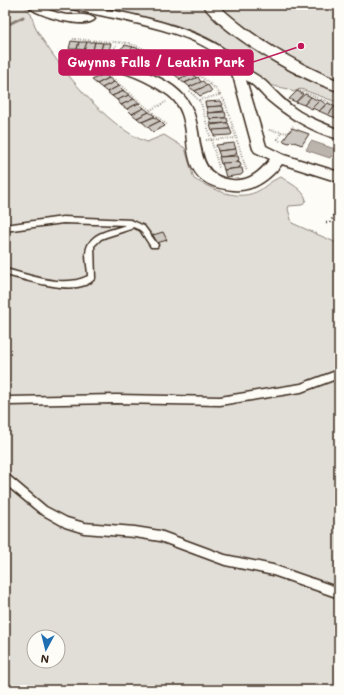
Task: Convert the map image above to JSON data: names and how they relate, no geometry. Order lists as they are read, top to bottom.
{
  "places": ["Gwynns Falls / Leakin Park"],
  "north": "bottom"
}
